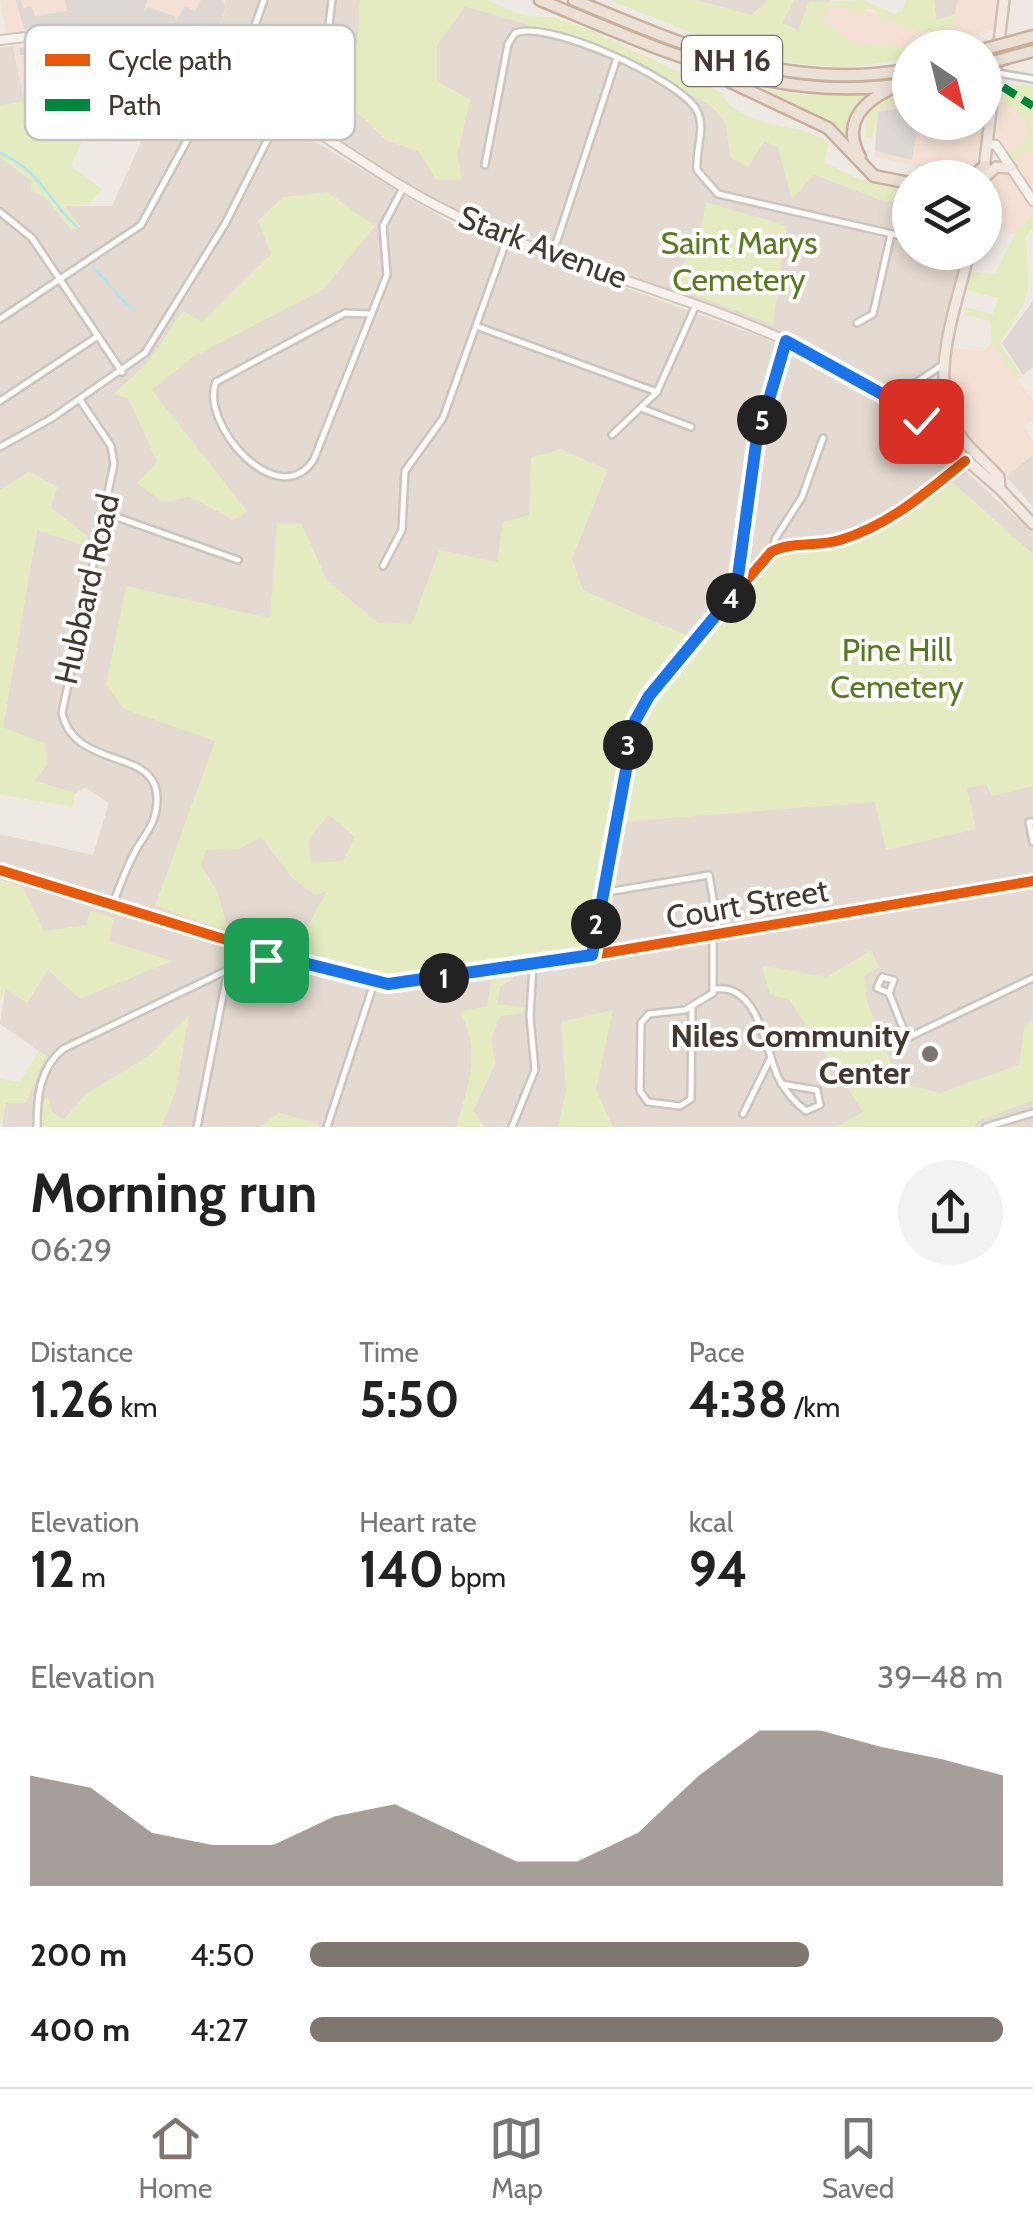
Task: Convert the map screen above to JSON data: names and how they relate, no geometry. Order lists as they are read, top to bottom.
{
  "streets": {
    "highway": ["NH 16"],
    "main road": ["Stark Avenue"],
    "street": ["Hubbard Road", "Court Street"]
  },
  "crossings": [
    ["Hubbard Road", "Court Street"]
  ],
  "parks": ["Saint Marys Cemetery", "Pine Hill Cemetery"],
  "places": ["Niles Community Center"],
  "legend": ["Cycle path", "Path"],
  "north": "bottom right",
  "page": {
    "pins": [
      "5",
      "4",
      "3",
      "2",
      "1"
    ],
    "heading": ["Morning run", "06:29"],
    "stats": [
      ["Distance", "1.26 km"],
      ["Time", "5:50"],
      ["Pace", "4:38 /km"],
      ["Elevation", "12 m"],
      ["Heart rate", "140 bpm"],
      ["kcal", "94"]
    ],
    "chart": ["Elevation", "39–48 m"],
    "list": [
      {
        "name": "200 m",
        "note": "4:50"
      },
      {
        "name": "400 m",
        "note": "4:27"
      }
    ],
    "tabs": ["Home", "Map", "Saved"]
  }
}
